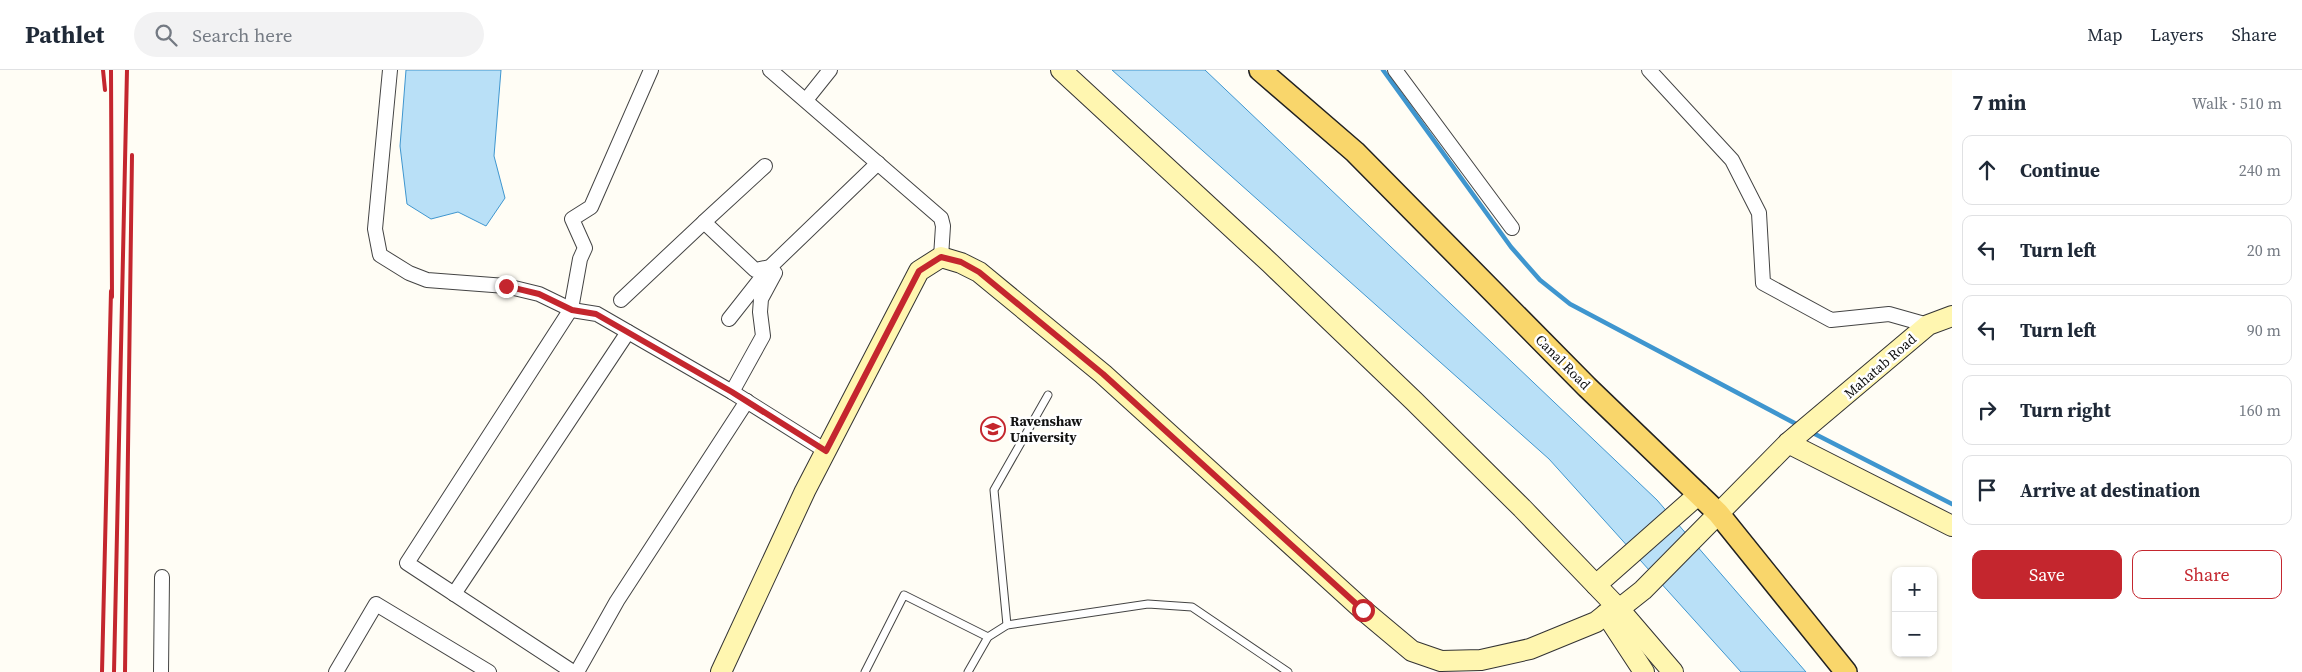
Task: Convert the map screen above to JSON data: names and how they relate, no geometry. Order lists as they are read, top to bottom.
{
  "streets": {
    "main road": ["Canal Road", "Mahatab Road"]
  },
  "crossings": [
    ["Canal Road", "Mahatab Road"]
  ],
  "places": {
    "school or university": ["Ravenshaw University"]
  },
  "page": {
    "header": "Pathlet",
    "search": "Search here",
    "nav": ["Map", "Layers", "Share"],
    "heading": ["7 min", "Walk · 510 m"],
    "list": [
      ["Continue", "240 m"],
      ["Turn left", "20 m"],
      ["Turn left", "90 m"],
      ["Turn right", "160 m"],
      "Arrive at destination"
    ],
    "buttons": ["Save", "Share"],
    "map_buttons": ["+", "−"]
  }
}
